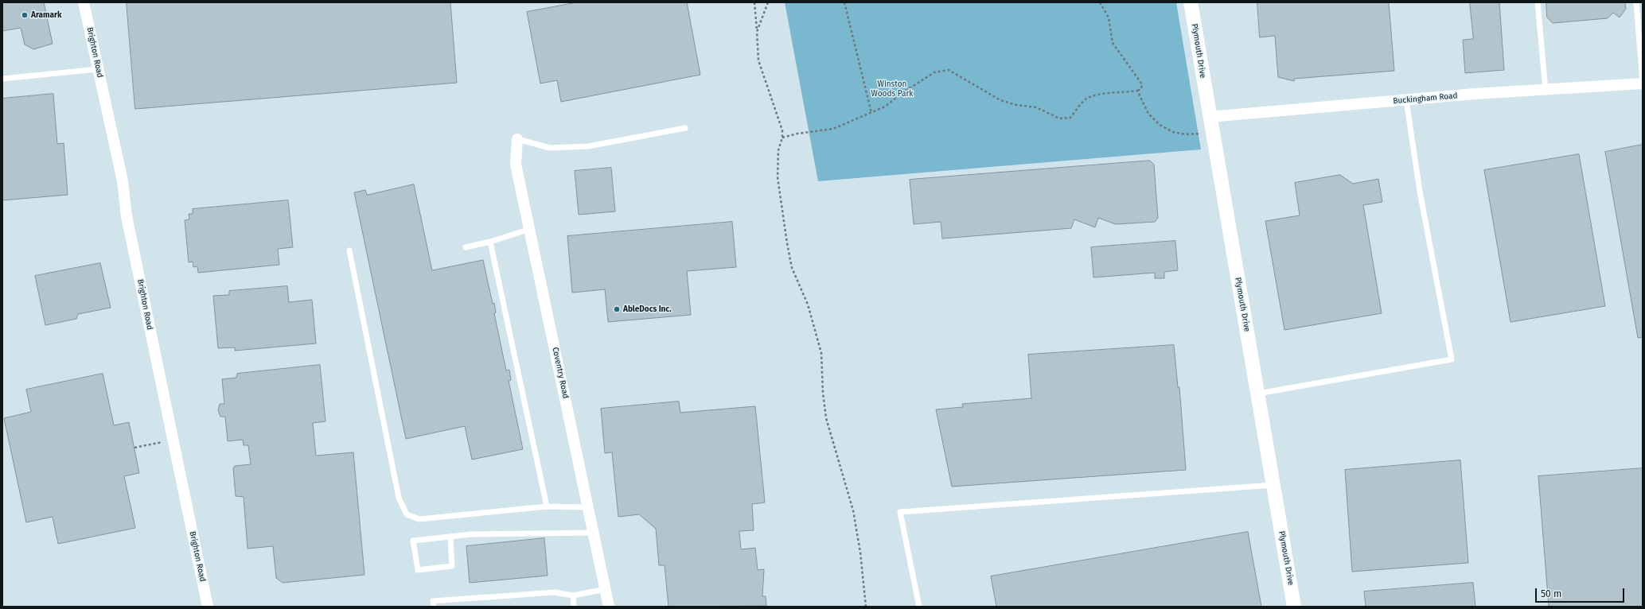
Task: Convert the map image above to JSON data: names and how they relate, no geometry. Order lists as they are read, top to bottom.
{
  "streets": {
    "street": [
      "Plymouth Drive",
      "Brighton Road",
      "Buckingham Road",
      "Coventry Road"
    ]
  },
  "crossings": [
    ["Plymouth Drive", "Buckingham Road"]
  ],
  "parks": ["Winston Woods Park"],
  "places": ["Aramark", "AbleDocs Inc."],
  "scale_bar": "50 m"
}
